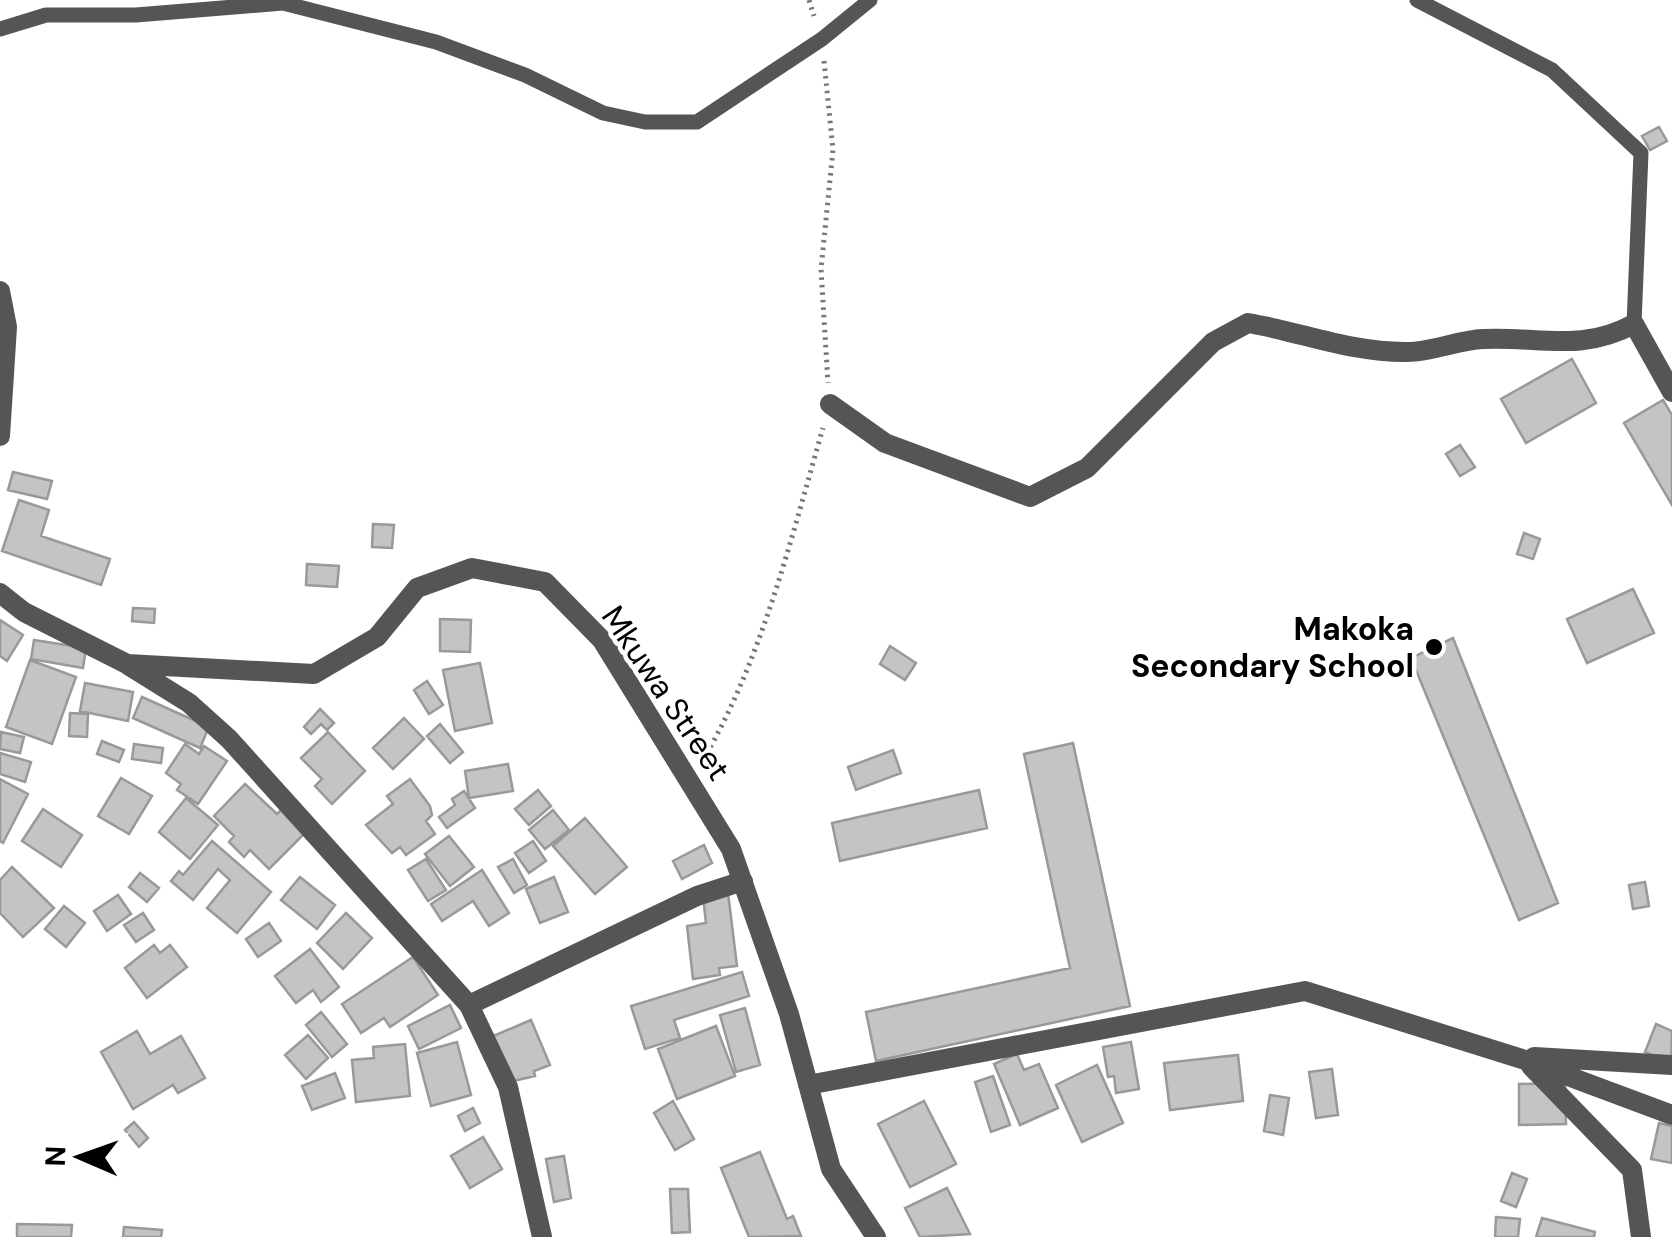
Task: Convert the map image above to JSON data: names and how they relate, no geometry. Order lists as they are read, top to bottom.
{
  "streets": {
    "street": ["Mkuwa Street"]
  },
  "places": ["Makoka Secondary School"],
  "north": "left"
}
